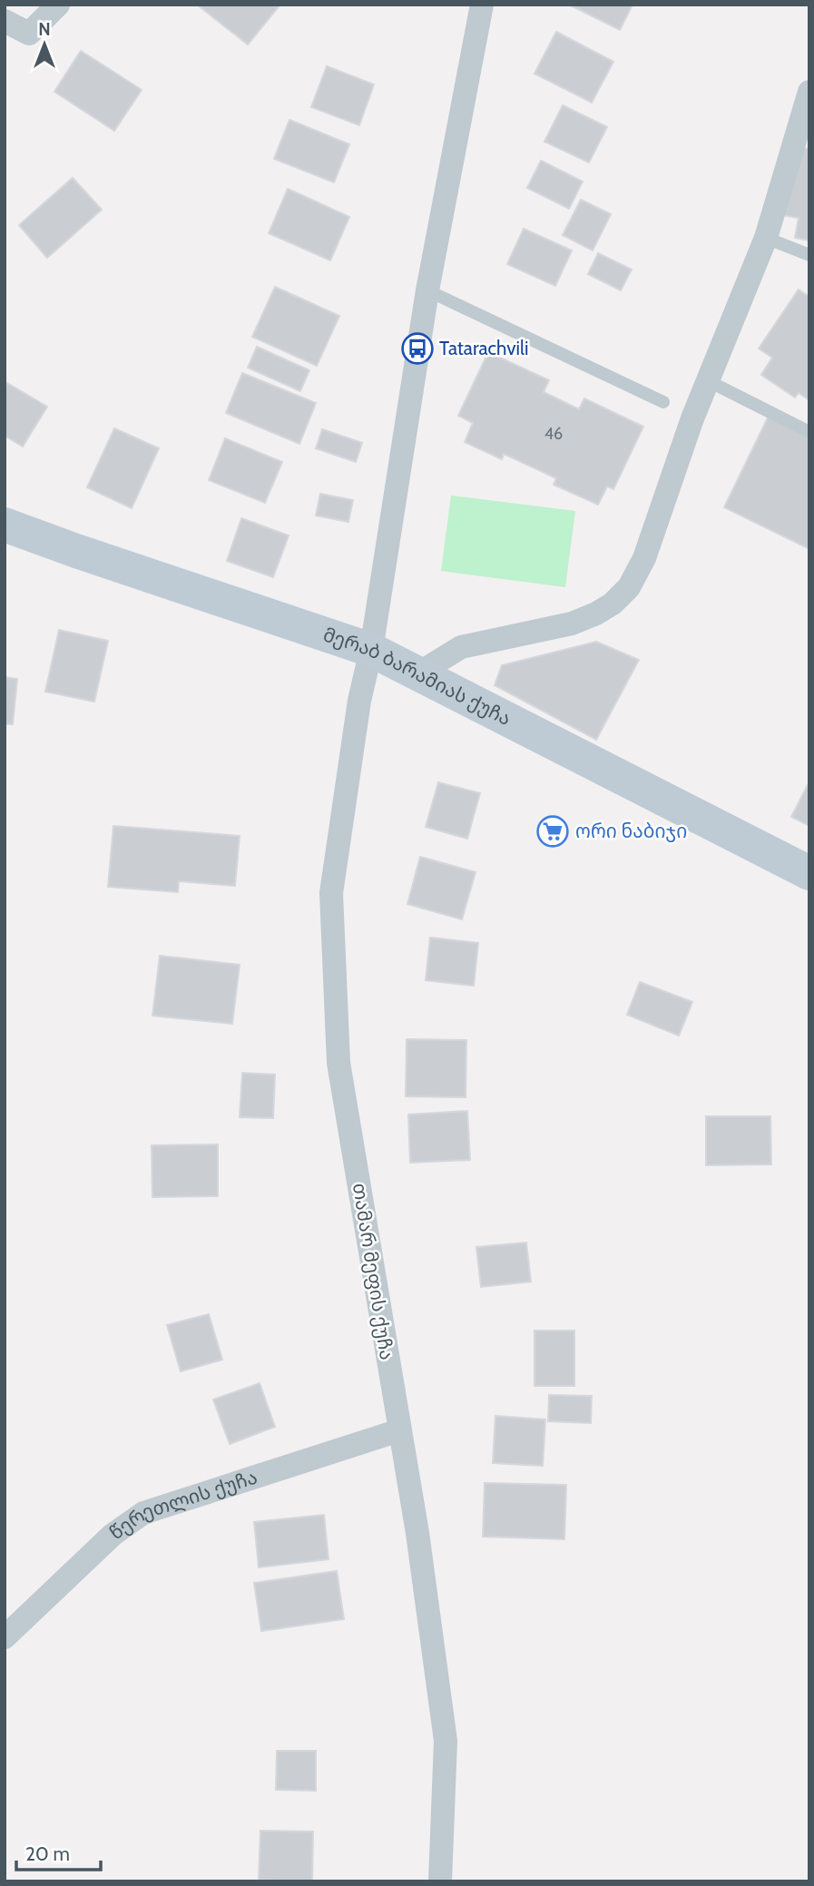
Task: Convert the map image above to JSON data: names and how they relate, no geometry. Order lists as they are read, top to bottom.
{
  "streets": {
    "main road": ["მერაბ ბარამიას ქუჩა"],
    "street": ["თამარ მეფის ქუჩა", "წერეთლის ქუჩა"]
  },
  "crossings": [
    ["მერაბ ბარამიას ქუჩა", "თამარ მეფის ქუჩა"],
    ["თამარ მეფის ქუჩა", "წერეთლის ქუჩა"]
  ],
  "places": {
    "bus stop": ["Tatarachvili"],
    "supermarket": ["ორი ნაბიჯი"]
  },
  "house_numbers": ["46"],
  "scale_bar": "20 m",
  "north": "top"
}
